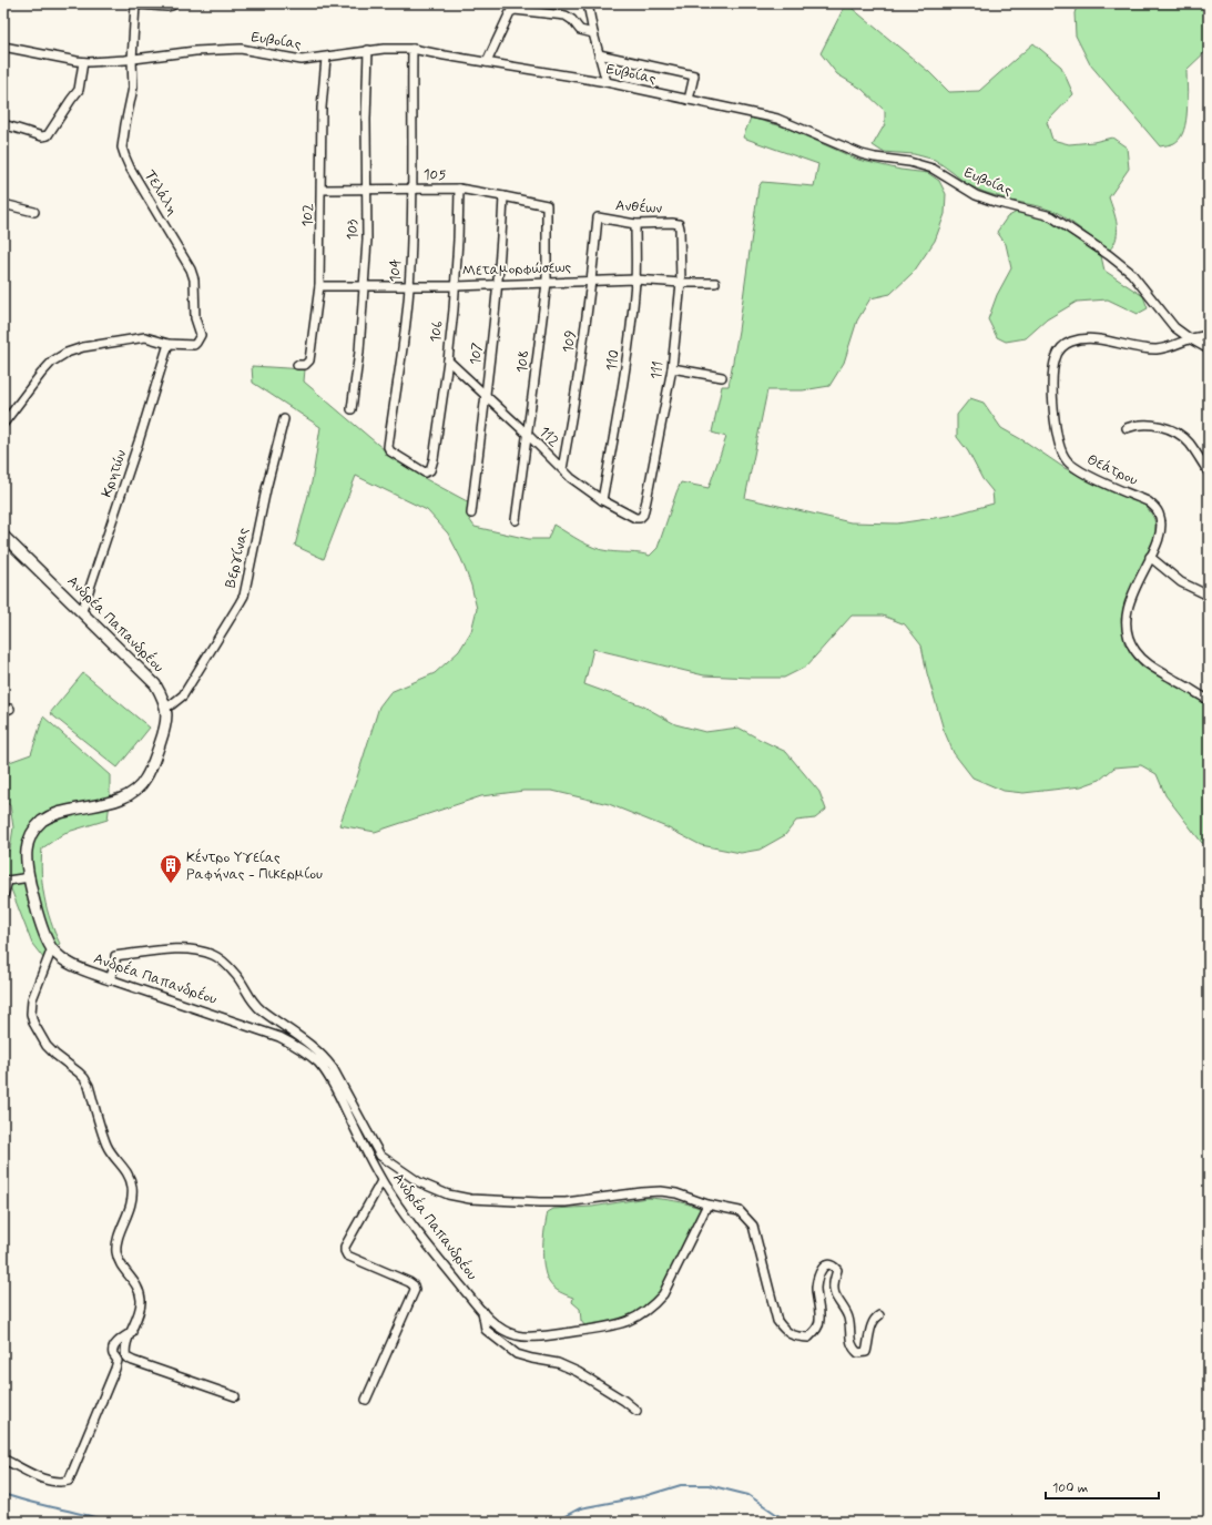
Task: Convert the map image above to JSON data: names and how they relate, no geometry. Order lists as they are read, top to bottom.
{
  "streets": {
    "main road": ["Ανδρέα Παπανδρέου"],
    "street": [
      "Ευβοίας",
      "105",
      "Τελάλη",
      "Ανθέων",
      "102",
      "103",
      "Μεταμορφώσεως",
      "104",
      "106",
      "109",
      "107",
      "110",
      "108",
      "111",
      "112",
      "Θεάτρου",
      "Κρητών",
      "Βεργίνας"
    ]
  },
  "crossings": [
    ["Ευβοίας", "Τελάλη"],
    ["Ευβοίας", "102"],
    ["Ευβοίας", "103"],
    ["Ευβοίας", "104"],
    ["Ευβοίας", "Θεάτρου"],
    ["105", "102"],
    ["105", "103"],
    ["105", "104"],
    ["105", "106"],
    ["105", "107"],
    ["105", "108"],
    ["Τελάλη", "Κρητών"],
    ["Ανθέων", "109"],
    ["Ανθέων", "110"],
    ["Ανθέων", "111"],
    ["102", "Μεταμορφώσεως"],
    ["103", "Μεταμορφώσεως"],
    ["Μεταμορφώσεως", "104"],
    ["Μεταμορφώσεως", "106"],
    ["Μεταμορφώσεως", "109"],
    ["Μεταμορφώσεως", "107"],
    ["Μεταμορφώσεως", "110"],
    ["Μεταμορφώσεως", "108"],
    ["Μεταμορφώσεως", "111"],
    ["104", "106"],
    ["106", "112"],
    ["109", "112"],
    ["107", "112"],
    ["110", "112"],
    ["108", "112"],
    ["111", "112"],
    ["Κρητών", "Ανδρέα Παπανδρέου"],
    ["Βεργίνας", "Ανδρέα Παπανδρέου"]
  ],
  "places": {
    "building": ["Κέντρο Υγείας Ραφήνας - Πικερμίου"]
  },
  "scale_bar": "100 m"
}
